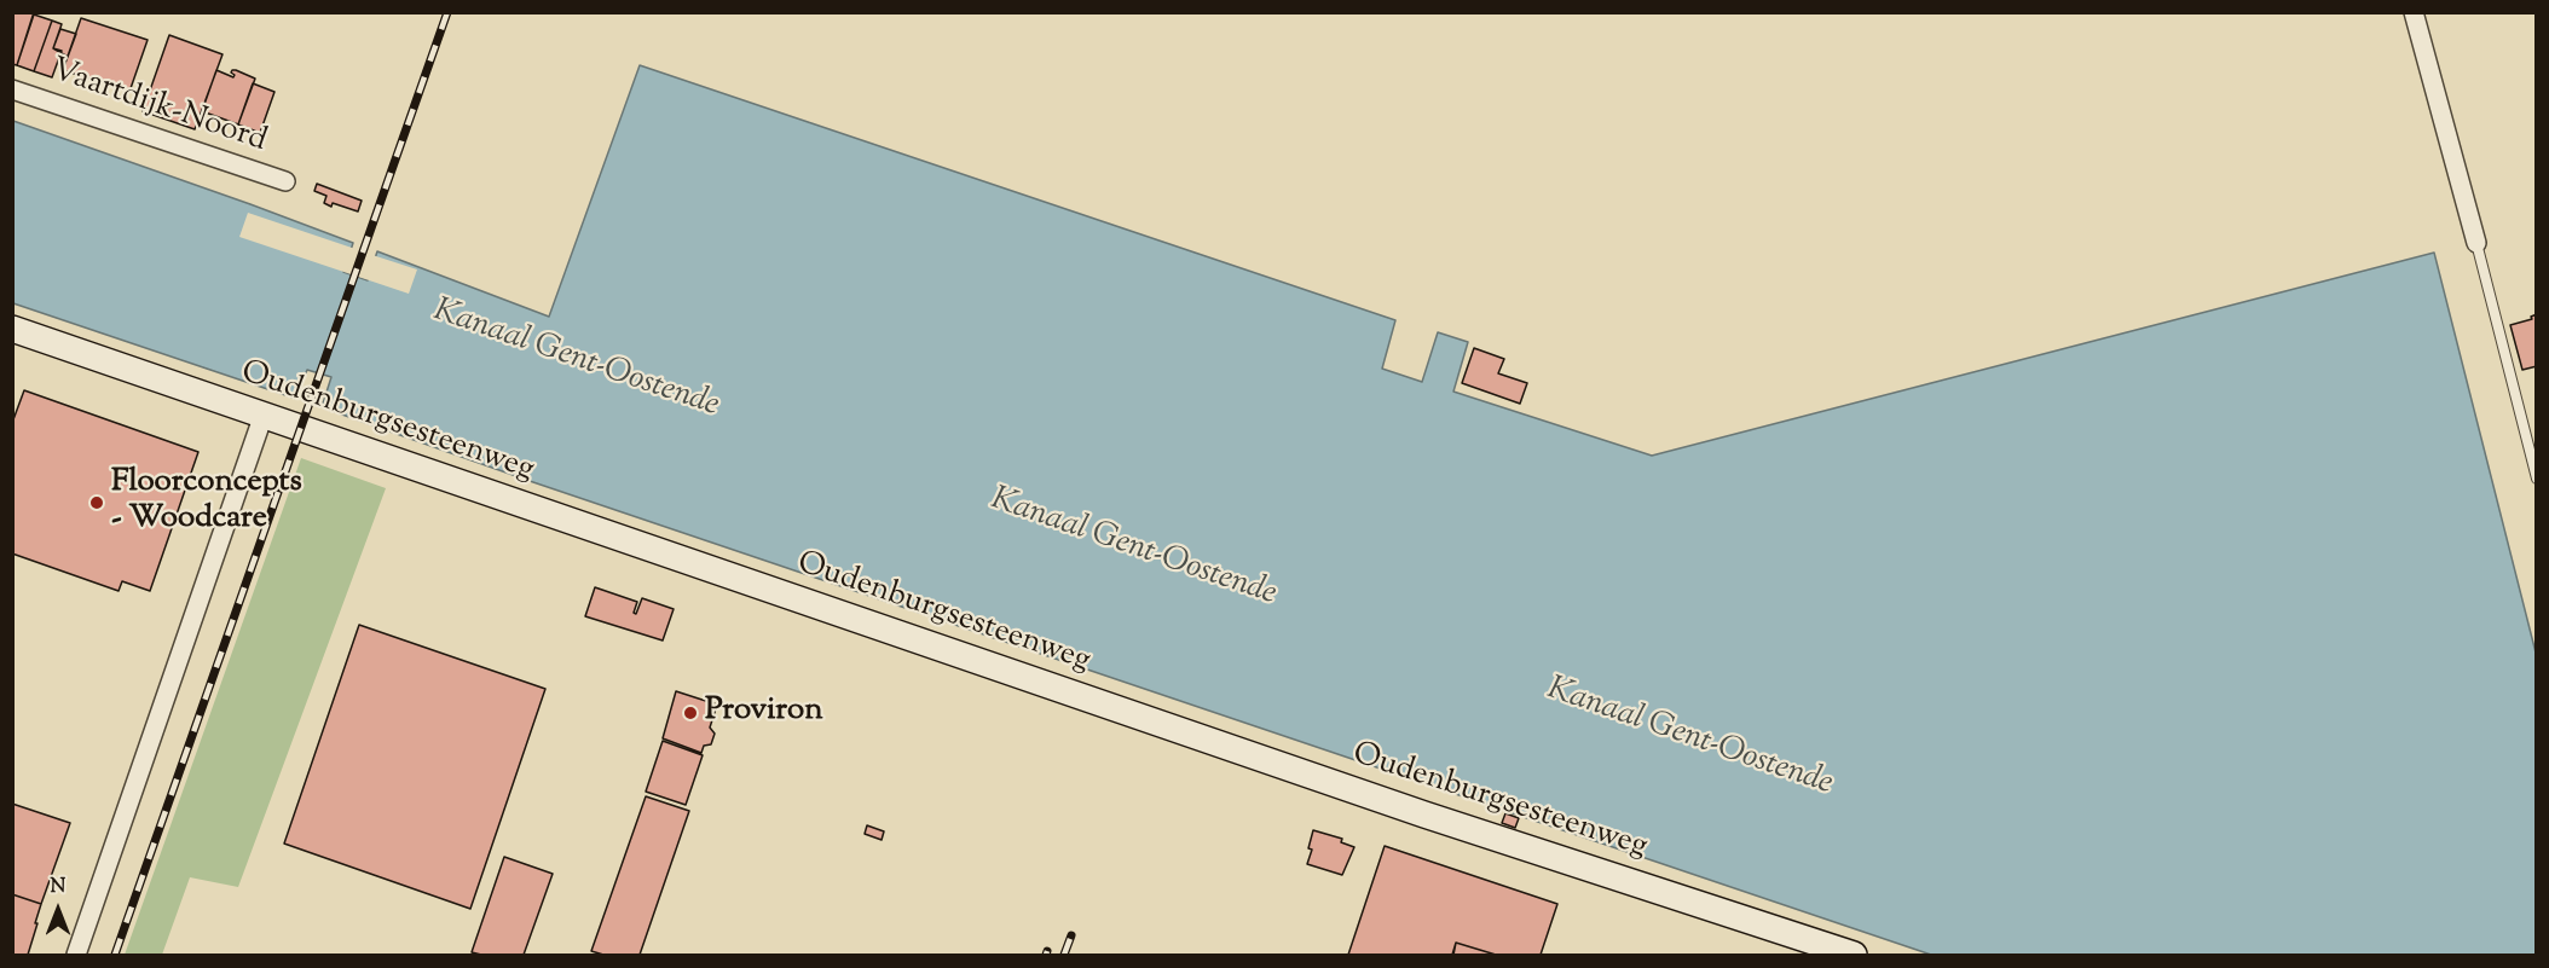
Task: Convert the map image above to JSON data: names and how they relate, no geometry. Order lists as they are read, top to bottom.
{
  "streets": {
    "street": ["Vaartdijk-Noord", "Oudenburgsesteenweg"]
  },
  "water": ["Kanaal Gent-Oostende"],
  "places": ["Floorconcepts - Woodcare", "Proviron"],
  "north": "top"
}
